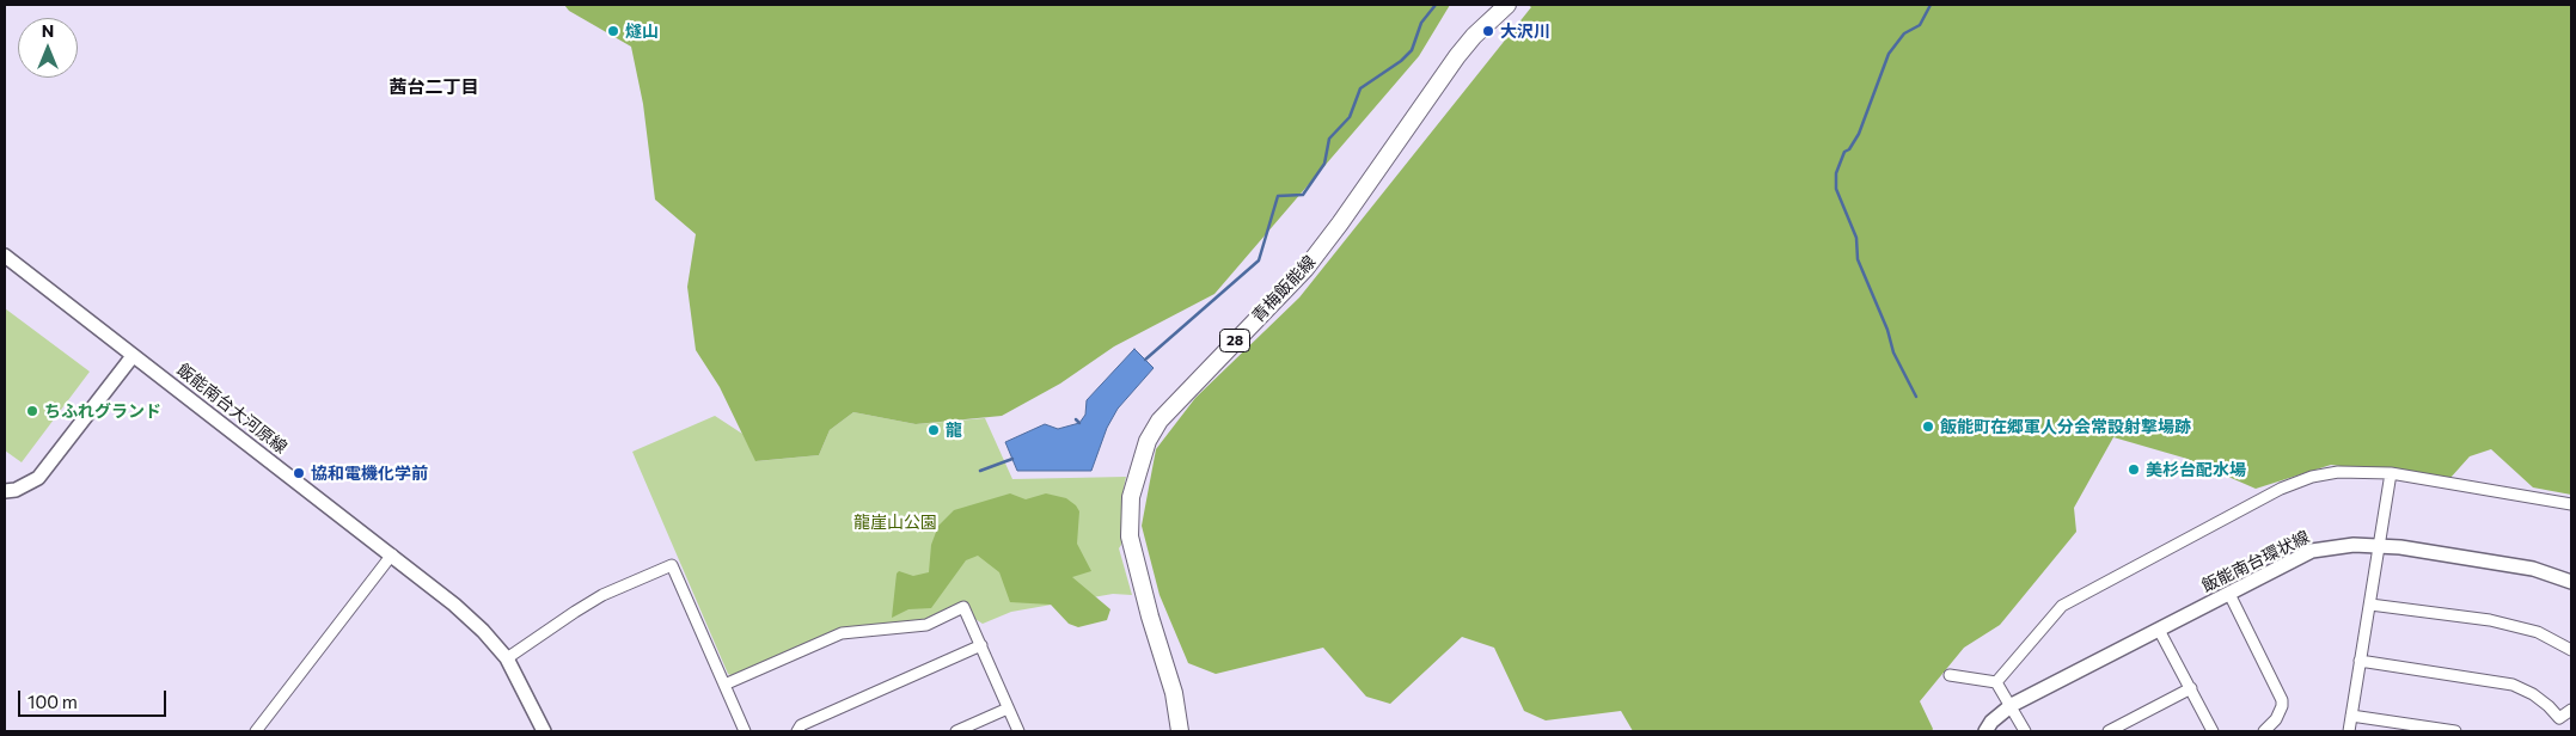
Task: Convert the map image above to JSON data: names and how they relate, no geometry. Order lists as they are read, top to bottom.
{
  "streets": {
    "main road": ["青梅飯能線", "28"],
    "street": ["飯能南台大河原線", "飯能南台環状線"]
  },
  "districts": ["茜台二丁目"],
  "parks": ["龍崖山公園"],
  "places": [
    "燧山",
    "大沢川",
    "ちふれグランド",
    "飯能町在郷軍人分会常設射撃場跡",
    "龍",
    "美杉台配水場",
    "協和電機化学前"
  ],
  "scale_bar": "100 m",
  "north": "top"
}
